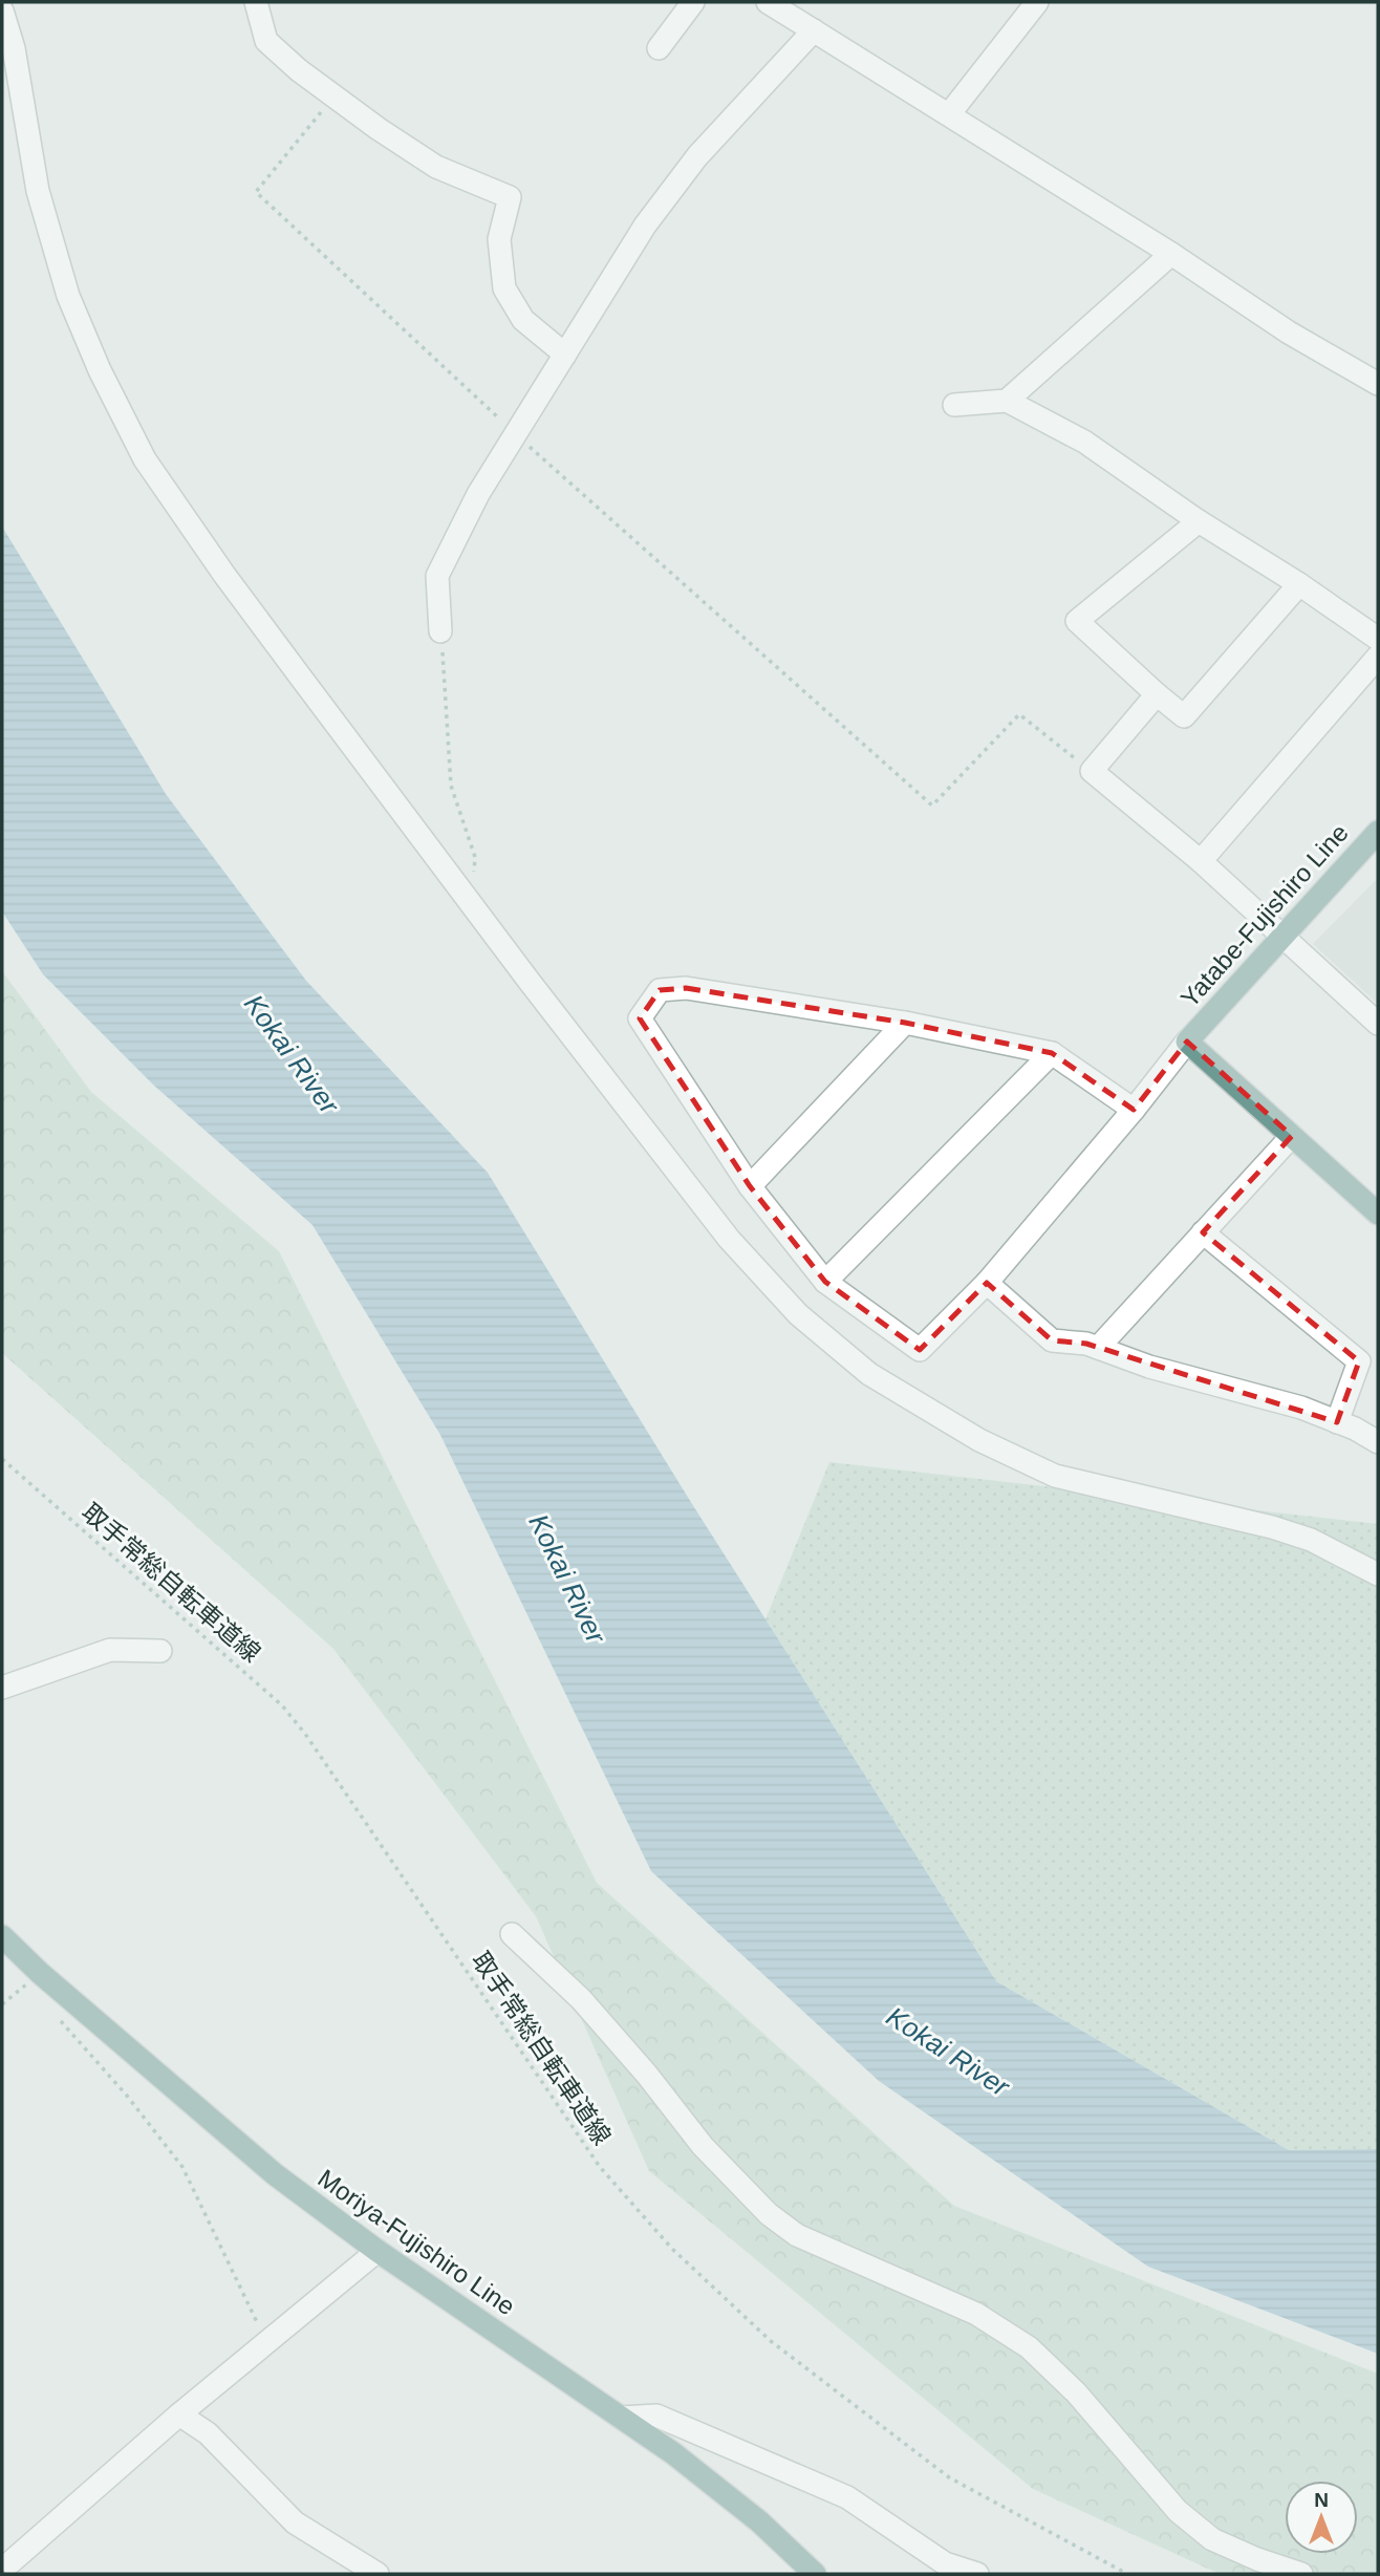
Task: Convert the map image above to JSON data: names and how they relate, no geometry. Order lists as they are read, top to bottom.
{
  "streets": {
    "main road": ["Yatabe-Fujishiro Line", "Moriya-Fujishiro Line"],
    "path": ["取手常総自転車道線"]
  },
  "water": ["Kokai River"],
  "north": "top"
}
